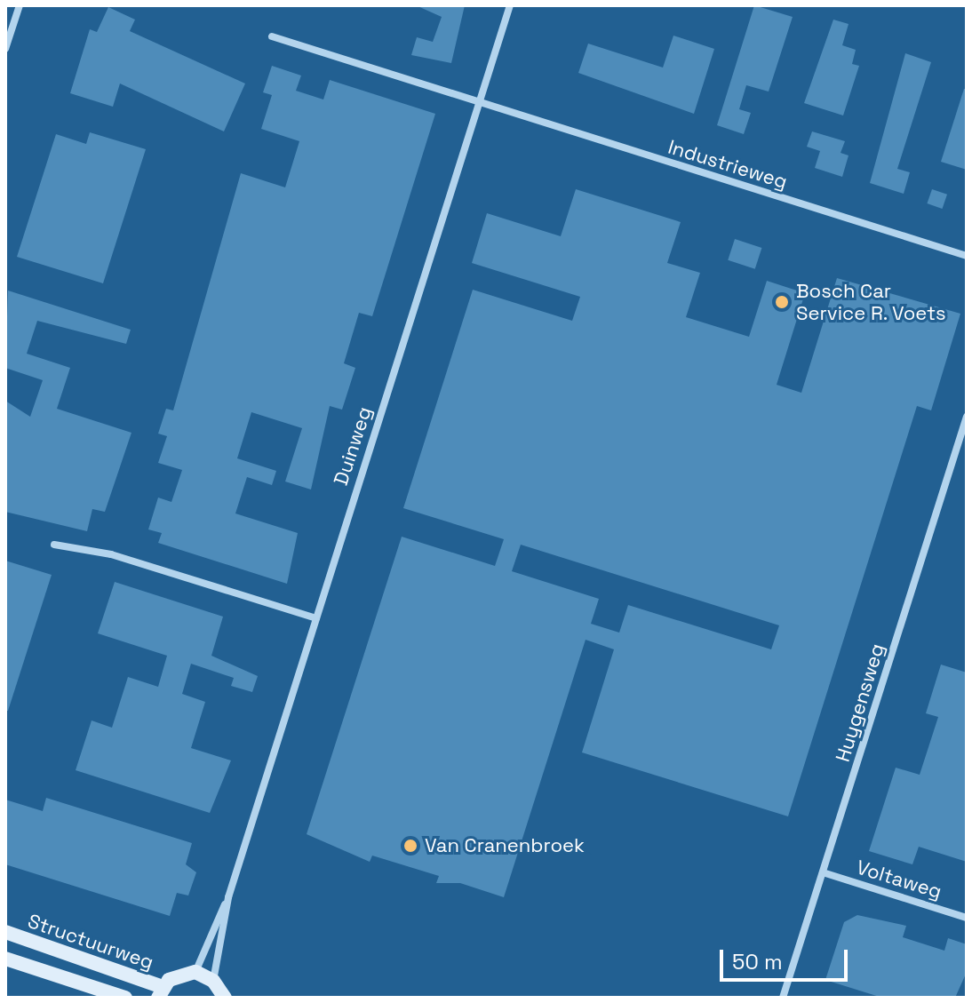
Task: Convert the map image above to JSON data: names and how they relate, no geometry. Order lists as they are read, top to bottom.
{
  "streets": {
    "main road": ["Structuurweg"],
    "street": [
      "Industrieweg",
      "Duinweg",
      "Huygensweg",
      "Voltaweg"
    ]
  },
  "crossings": [
    ["Industrieweg", "Duinweg"],
    ["Huygensweg", "Voltaweg"]
  ],
  "places": ["Bosch Car Service R. Voets", "Van Cranenbroek"],
  "scale_bar": "50 m"
}
